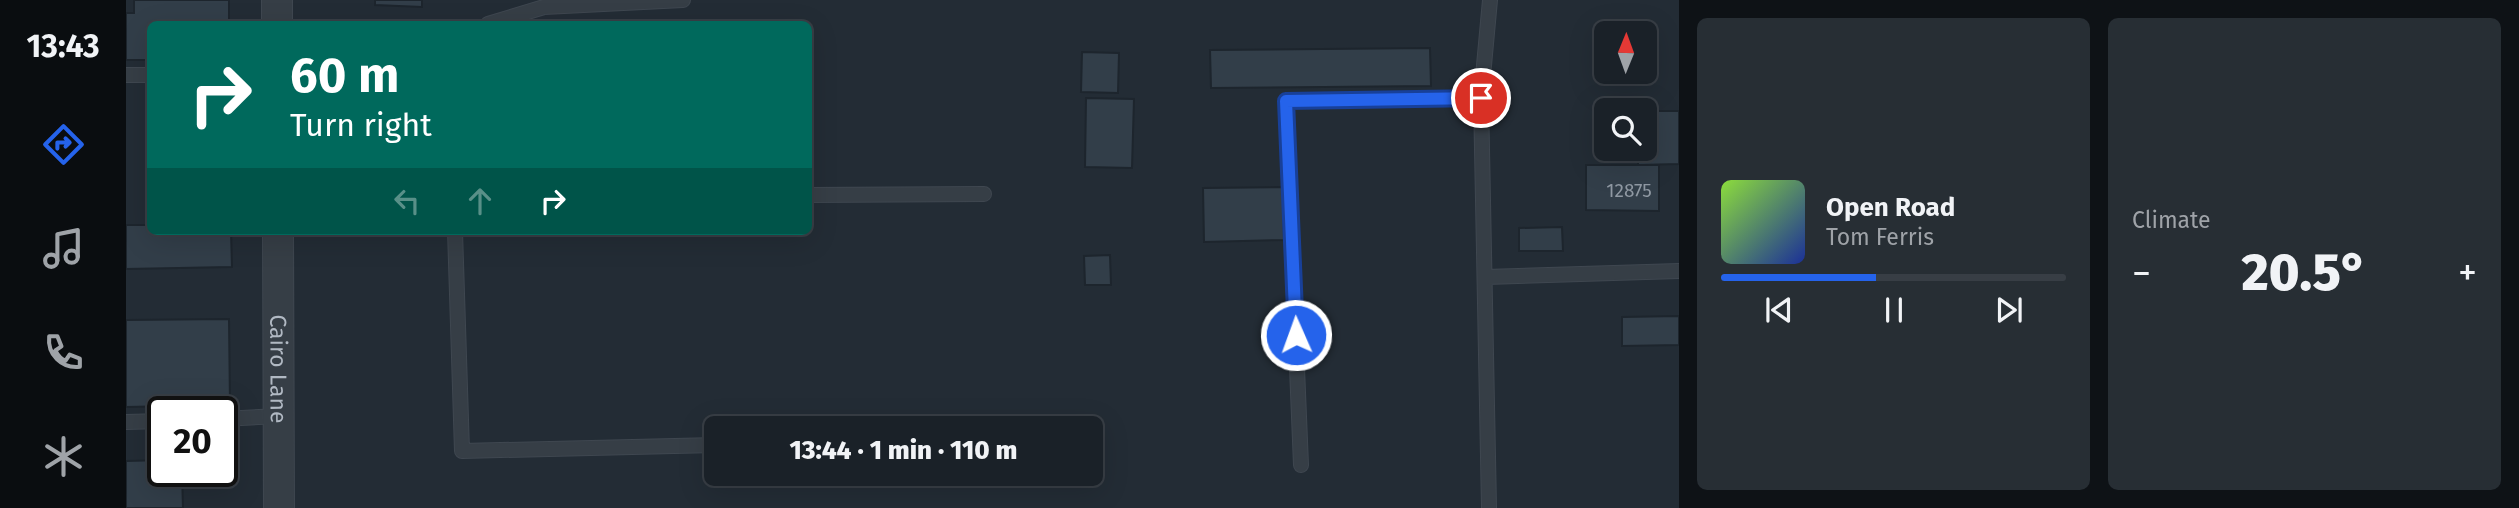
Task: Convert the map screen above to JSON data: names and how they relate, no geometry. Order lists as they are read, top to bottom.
{
  "streets": {
    "street": ["Cairo Lane"]
  },
  "house_numbers": ["12875"],
  "north": "top",
  "page": {
    "tabs": "13:43",
    "tile": "Climate",
    "turn": ["60 m", "Turn right"],
    "song": ["Open Road", "Tom Ferris"],
    "heat": ["−", "20.5°", "+"],
    "limit": "20",
    "trip": "13:44 · 1 min · 110 m"
  }
}
